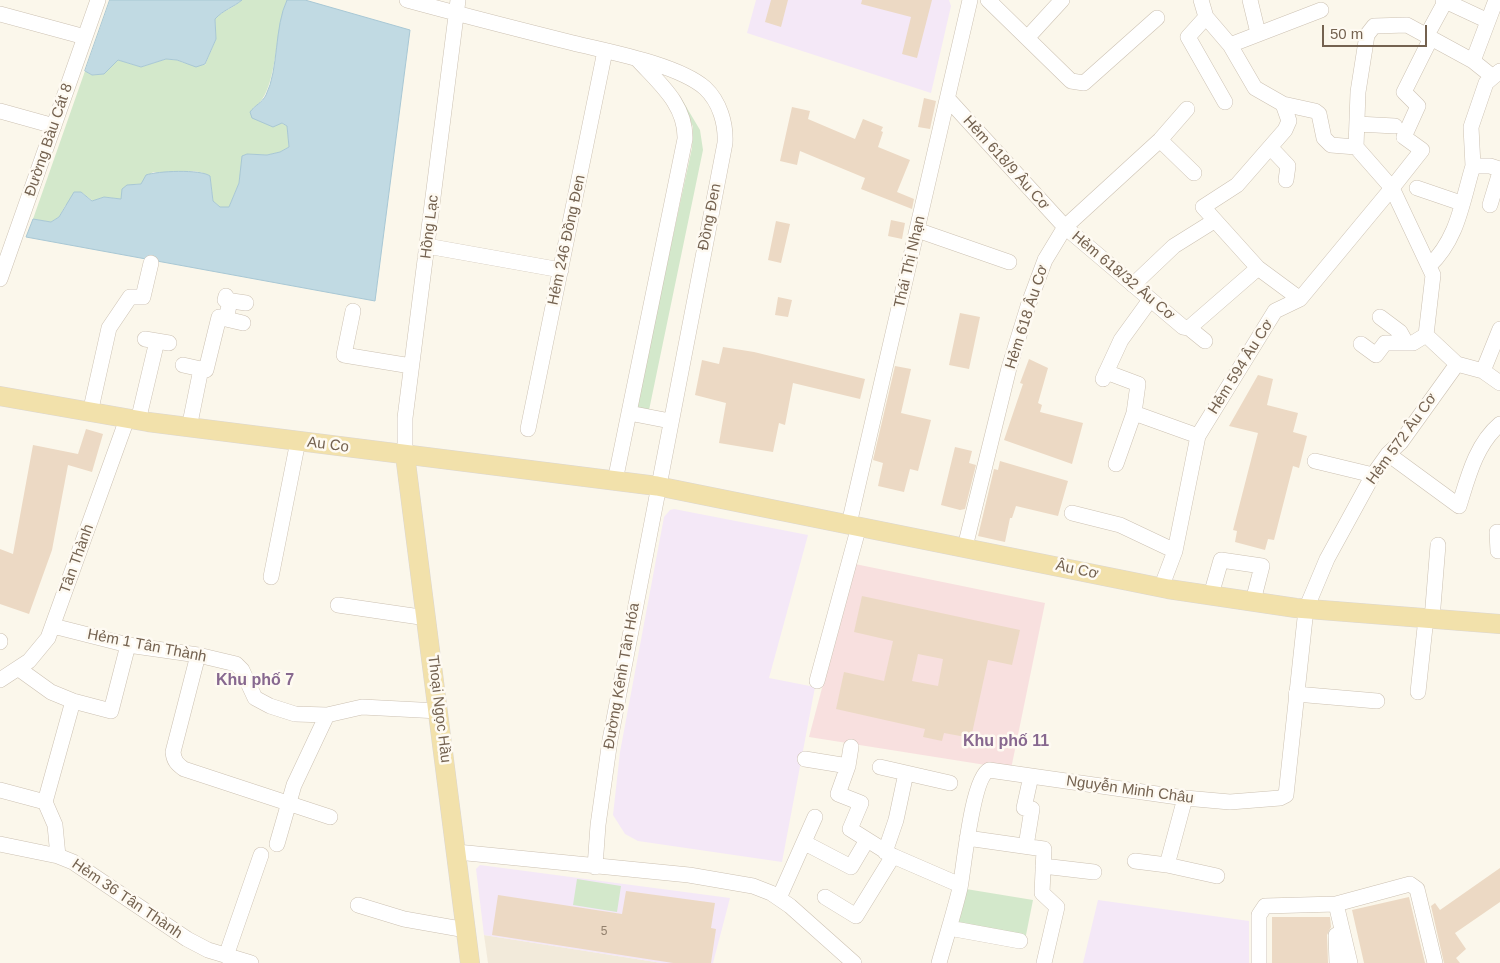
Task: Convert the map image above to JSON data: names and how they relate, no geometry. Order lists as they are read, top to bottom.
{
  "streets": {
    "main road": ["Au Co", "Âu Cơ", "Thoại Ngọc Hầu"],
    "street": [
      "Đường Bàu Cát 8",
      "Hẻm 618/9 Âu Cơ",
      "Đồng Đen",
      "Hồng Lạc",
      "Hẻm 246 Đồng Đen",
      "Thái Thị Nhạn",
      "Hẻm 618/32 Âu Cơ",
      "Hẻm 618 Âu Cơ",
      "Hẻm 594 Âu Cơ",
      "Hẻm 572 Âu Cơ",
      "Tân Thành",
      "Hẻm 1 Tân Thành",
      "Đường Kênh Tân Hóa",
      "Nguyễn Minh Châu",
      "Hẻm 36 Tân Thành"
    ]
  },
  "crossings": [
    ["Hẻm 618/9 Âu Cơ", "Thái Thị Nhạn"],
    ["Hẻm 618/9 Âu Cơ", "Hẻm 618/32 Âu Cơ"],
    ["Hẻm 618/9 Âu Cơ", "Hẻm 618 Âu Cơ"],
    ["Đồng Đen", "Hồng Lạc"],
    ["Đồng Đen", "Hẻm 246 Đồng Đen"],
    ["Đồng Đen", "Au Co"],
    ["Đồng Đen", "Âu Cơ"],
    ["Đồng Đen", "Đường Kênh Tân Hóa"],
    ["Hồng Lạc", "Au Co"],
    ["Hồng Lạc", "Thoại Ngọc Hầu"],
    ["Thái Thị Nhạn", "Âu Cơ"],
    ["Hẻm 618/32 Âu Cơ", "Hẻm 618 Âu Cơ"],
    ["Hẻm 618 Âu Cơ", "Âu Cơ"],
    ["Hẻm 594 Âu Cơ", "Âu Cơ"],
    ["Hẻm 572 Âu Cơ", "Âu Cơ"],
    ["Hẻm 572 Âu Cơ", "Nguyễn Minh Châu"],
    ["Au Co", "Tân Thành"],
    ["Au Co", "Âu Cơ"],
    ["Au Co", "Đường Kênh Tân Hóa"],
    ["Au Co", "Thoại Ngọc Hầu"],
    ["Tân Thành", "Hẻm 1 Tân Thành"],
    ["Âu Cơ", "Đường Kênh Tân Hóa"],
    ["Âu Cơ", "Nguyễn Minh Châu"]
  ],
  "districts": ["Khu phố 7", "Khu phố 11"],
  "house_numbers": ["5"],
  "scale_bar": "50 m"
}
